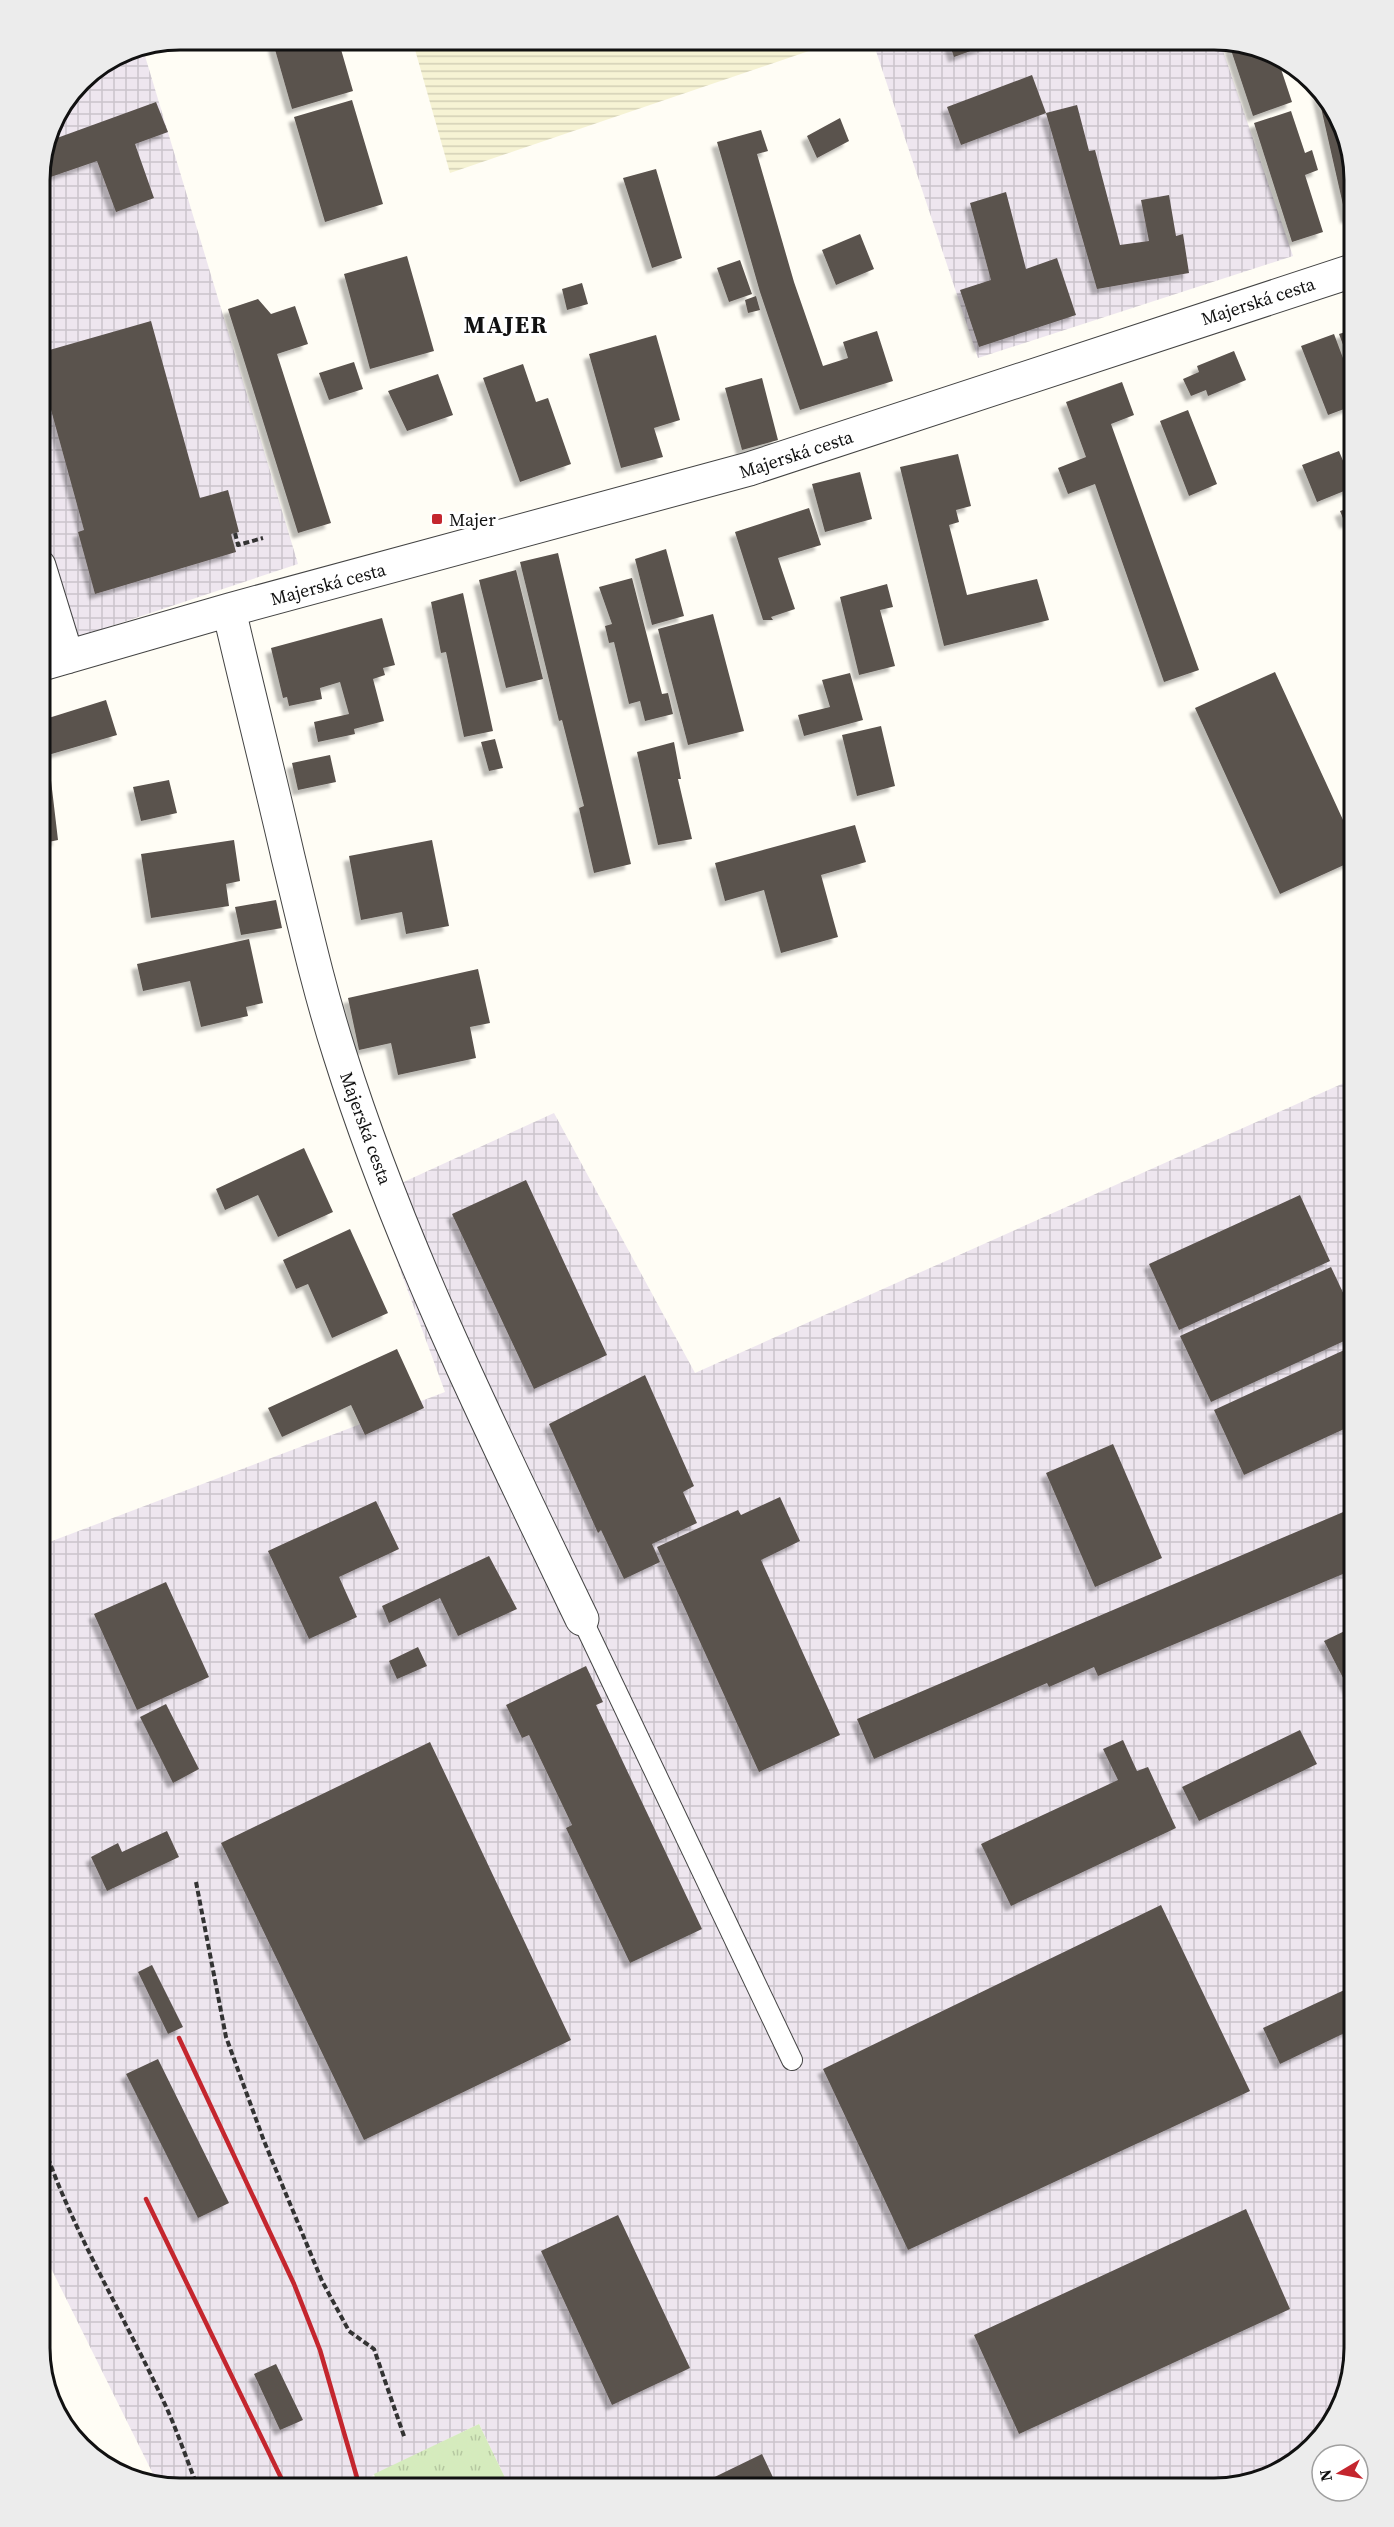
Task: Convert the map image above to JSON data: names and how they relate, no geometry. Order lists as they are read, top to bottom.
{
  "streets": {
    "street": ["Majerská cesta"]
  },
  "districts": ["MAJER"],
  "places": {
    "transit": ["Majer"]
  },
  "north": "left"
}
